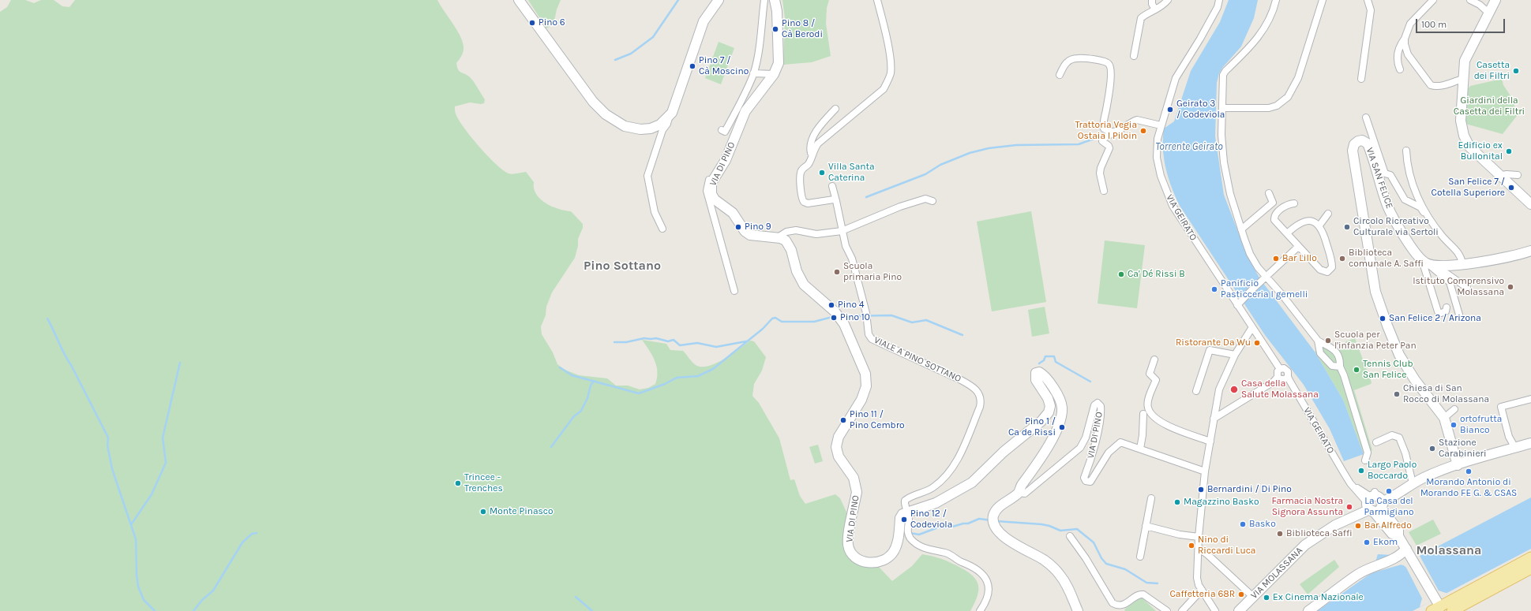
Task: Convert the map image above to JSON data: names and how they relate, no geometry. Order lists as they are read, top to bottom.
{
  "streets": {
    "street": [
      "VIA DI PINO",
      "VIA SAN FELICE",
      "VIA GEIRATO",
      "VIALE A PINO SOTTANO",
      "VIA MOLASSANA"
    ]
  },
  "crossings": [
    ["VIA DI PINO", "VIALE A PINO SOTTANO"],
    ["VIA SAN FELICE", "VIA MOLASSANA"],
    ["VIA GEIRATO", "VIA MOLASSANA"]
  ],
  "districts": ["Pino Sottano", "Molassana"],
  "water": ["Torrente Geirato"],
  "parks": ["Giardini della Casetta dei Filtri"],
  "places": [
    "Pino 6",
    "Pino 8 / Cà Berodi",
    "Pino 7 / Cà Moscino",
    "Casetta dei Filtri",
    "Geirato 3 / Codeviola",
    "Trattoria Vegia Ostaia I Piloin",
    "Edificio ex Bullonital",
    "Villa Santa Caterina",
    "San Felice 7 / Cotella Superiore",
    "Pino 9",
    "Circolo Ricreativo Culturale via Sertoli",
    "Bar Lillo",
    "Biblioteca comunale A. Saffi",
    "Scuola primaria Pino",
    "Ca' Dé Rissi B",
    "Istituto Comprensivo Molassana",
    "Panificio Pasticceria I gemelli",
    "Pino 4",
    "Pino 10",
    "San Felice 2 / Arizona",
    "Scuola per l'infanzia Peter Pan",
    "Ristorante Da Wu",
    "Tennis Club San Felice",
    "Casa della Salute Molassana",
    "Chiesa di San Rocco di Molassana",
    "Pino 11 / Pino Cembro",
    "ortofrutta Bianco",
    "Pino 1 / Ca de Rissi",
    "Stazione Carabinieri",
    "Largo Paolo Boccardo",
    "Morando Antonio di Morando FE G. & CSAS",
    "Trincee - Trenches",
    "Bernardini / Di Pino",
    "La Casa del Parmigiano",
    "Magazzino Basko",
    "Farmacia Nostra Signora Assunta",
    "Monte Pinasco",
    "Pino 12 / Codeviola",
    "Basko",
    "Bar Alfredo",
    "Biblioteca Saffi",
    "Ekom",
    "Nino di Riccardi Luca",
    "Caffetteria 68R",
    "Ex Cinema Nazionale"
  ],
  "scale_bar": "100 m"
}
